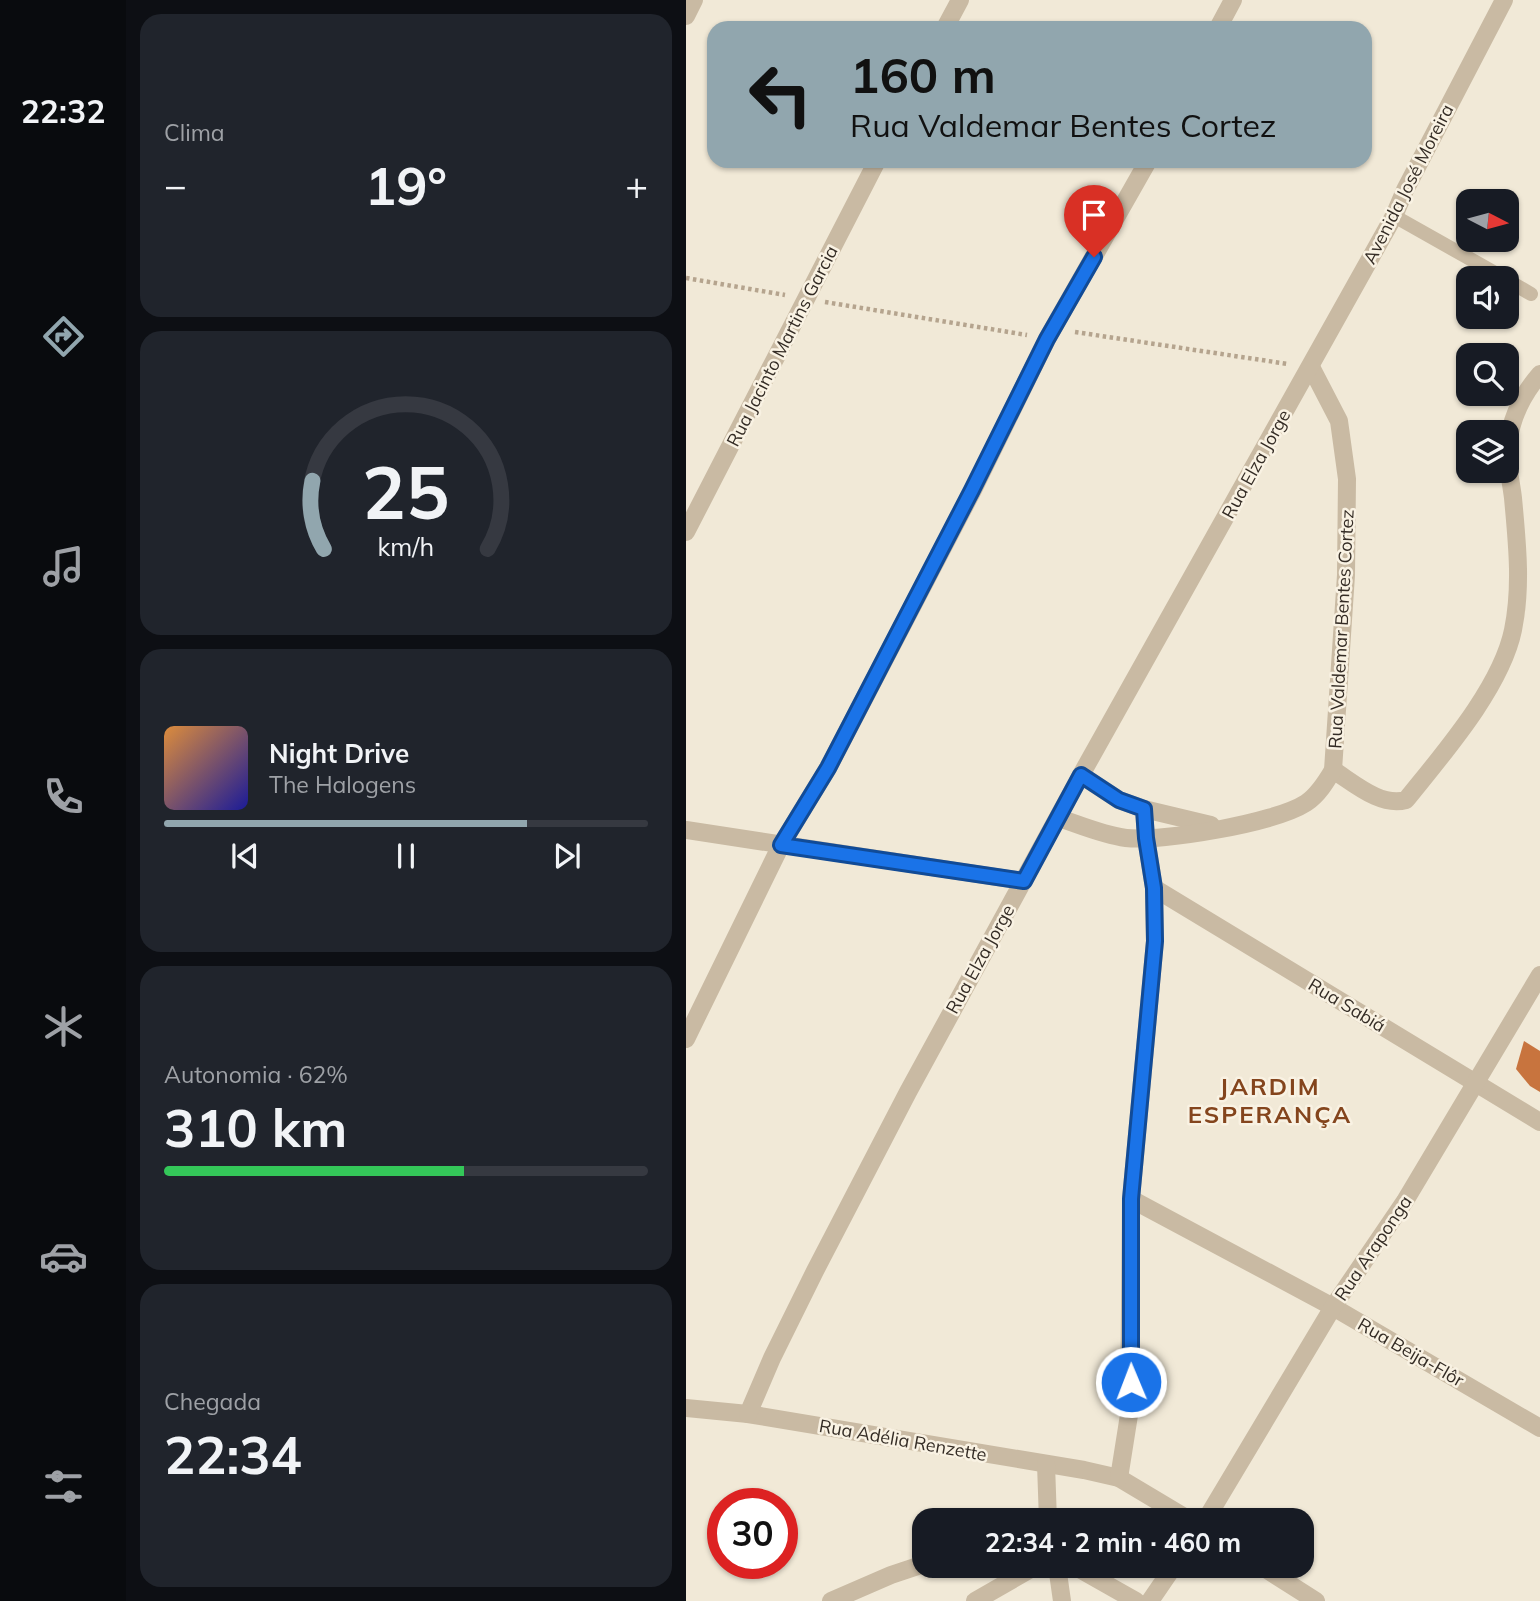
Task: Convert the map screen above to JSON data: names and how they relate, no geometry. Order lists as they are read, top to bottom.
{
  "streets": {
    "street": [
      "Avenida José Moreira",
      "Rua Jacinto Martins Garcia",
      "Rua Elza Jorge",
      "Rua Valdemar Bentes Cortez",
      "Rua Sabiá",
      "Rua Araponga",
      "Rua Beija-Flôr",
      "Rua Adélia Renzette"
    ]
  },
  "crossings": [
    ["Avenida José Moreira", "Rua Elza Jorge"],
    ["Avenida José Moreira", "Rua Valdemar Bentes Cortez"],
    ["Rua Elza Jorge", "Rua Valdemar Bentes Cortez"],
    ["Rua Elza Jorge", "Rua Adélia Renzette"],
    ["Rua Sabiá", "Rua Araponga"],
    ["Rua Araponga", "Rua Beija-Flôr"]
  ],
  "districts": ["JARDIM ESPERANÇA"],
  "north": "right",
  "page": {
    "tabs": "22:32",
    "tile": [
      "Clima",
      ["Autonomia · 62%", "310 km"],
      ["Chegada", "22:34"]
    ],
    "turn": ["160 m", "Rua Valdemar Bentes Cortez"],
    "heat": ["−", "19°", "+"],
    "song": ["Night Drive", "The Halogens"],
    "limit": "30",
    "trip": "22:34 · 2 min · 460 m",
    "gauge": ["25", "km/h"]
  }
}
